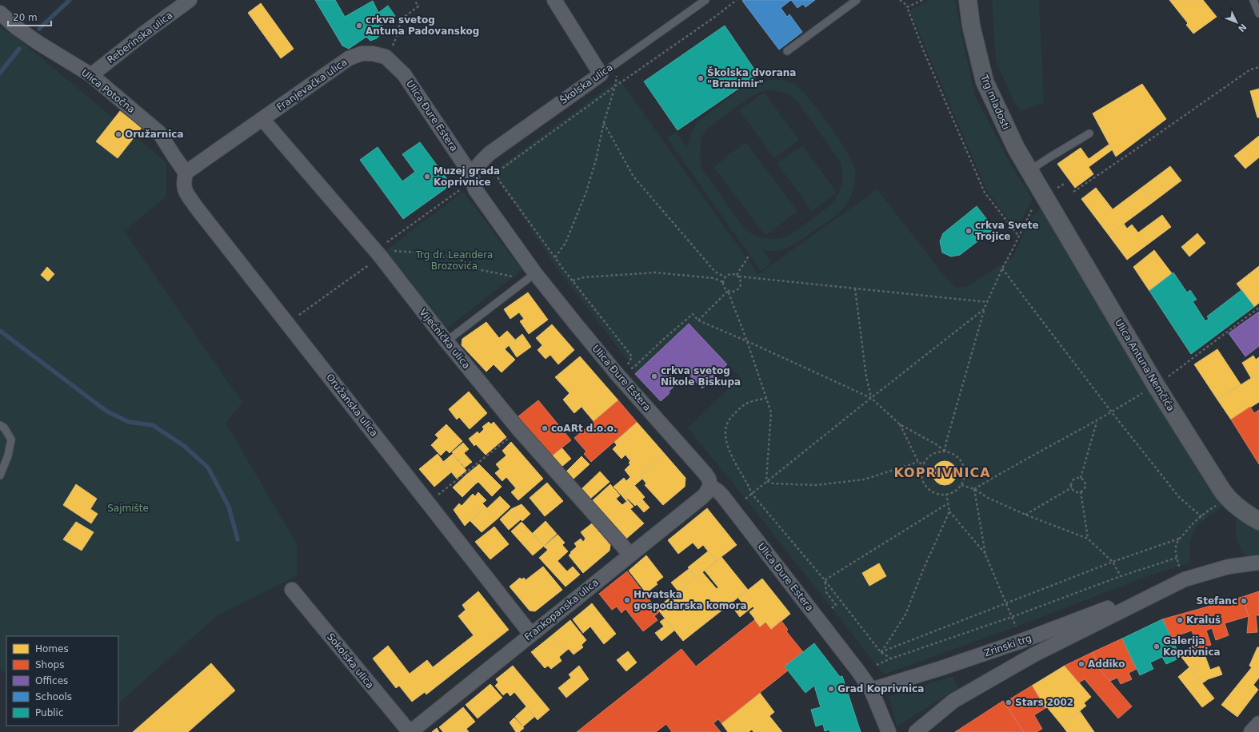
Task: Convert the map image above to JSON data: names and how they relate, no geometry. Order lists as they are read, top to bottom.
{
  "streets": {
    "main road": ["Trg mladosti", "Ulica Antuna Nemčića"],
    "street": [
      "Reberinska ulica",
      "Školska ulica",
      "Franjevačka ulica",
      "Ulica Potočna",
      "Ulica Đure Estera",
      "Vijećnička ulica",
      "Oružanska ulica",
      "Frankopanska ulica",
      "Zrinski trg",
      "Sokolska ulica"
    ]
  },
  "crossings": [
    ["Reberinska ulica", "Ulica Potočna"],
    ["Školska ulica", "Ulica Đure Estera"],
    ["Franjevačka ulica", "Ulica Potočna"],
    ["Franjevačka ulica", "Ulica Đure Estera"],
    ["Franjevačka ulica", "Vijećnička ulica"],
    ["Franjevačka ulica", "Oružanska ulica"],
    ["Ulica Potočna", "Oružanska ulica"],
    ["Trg mladosti", "Ulica Antuna Nemčića"],
    ["Ulica Đure Estera", "Frankopanska ulica"],
    ["Ulica Đure Estera", "Zrinski trg"],
    ["Vijećnička ulica", "Frankopanska ulica"],
    ["Oružanska ulica", "Frankopanska ulica"],
    ["Frankopanska ulica", "Sokolska ulica"]
  ],
  "districts": ["KOPRIVNICA"],
  "parks": ["Trg dr. Leandera Brozovića", "Sajmište"],
  "places": [
    "crkva svetog Antuna Padovanskog",
    "Školska dvorana \"Branimir\"",
    "Oružarnica",
    "Muzej grada Koprivnice",
    "crkva Svete Trojice",
    "crkva svetog Nikole Biskupa",
    "coARt d.o.o.",
    "Hrvatska gospodarska komora",
    "Stefanc",
    "Kraluš",
    "Galerija Koprivnica",
    "Addiko",
    "Grad Koprivnica",
    "Stars 2002"
  ],
  "legend": [
    "Homes",
    "Shops",
    "Offices",
    "Schools",
    "Public"
  ],
  "scale_bar": "20 m",
  "north": "bottom right"
}
